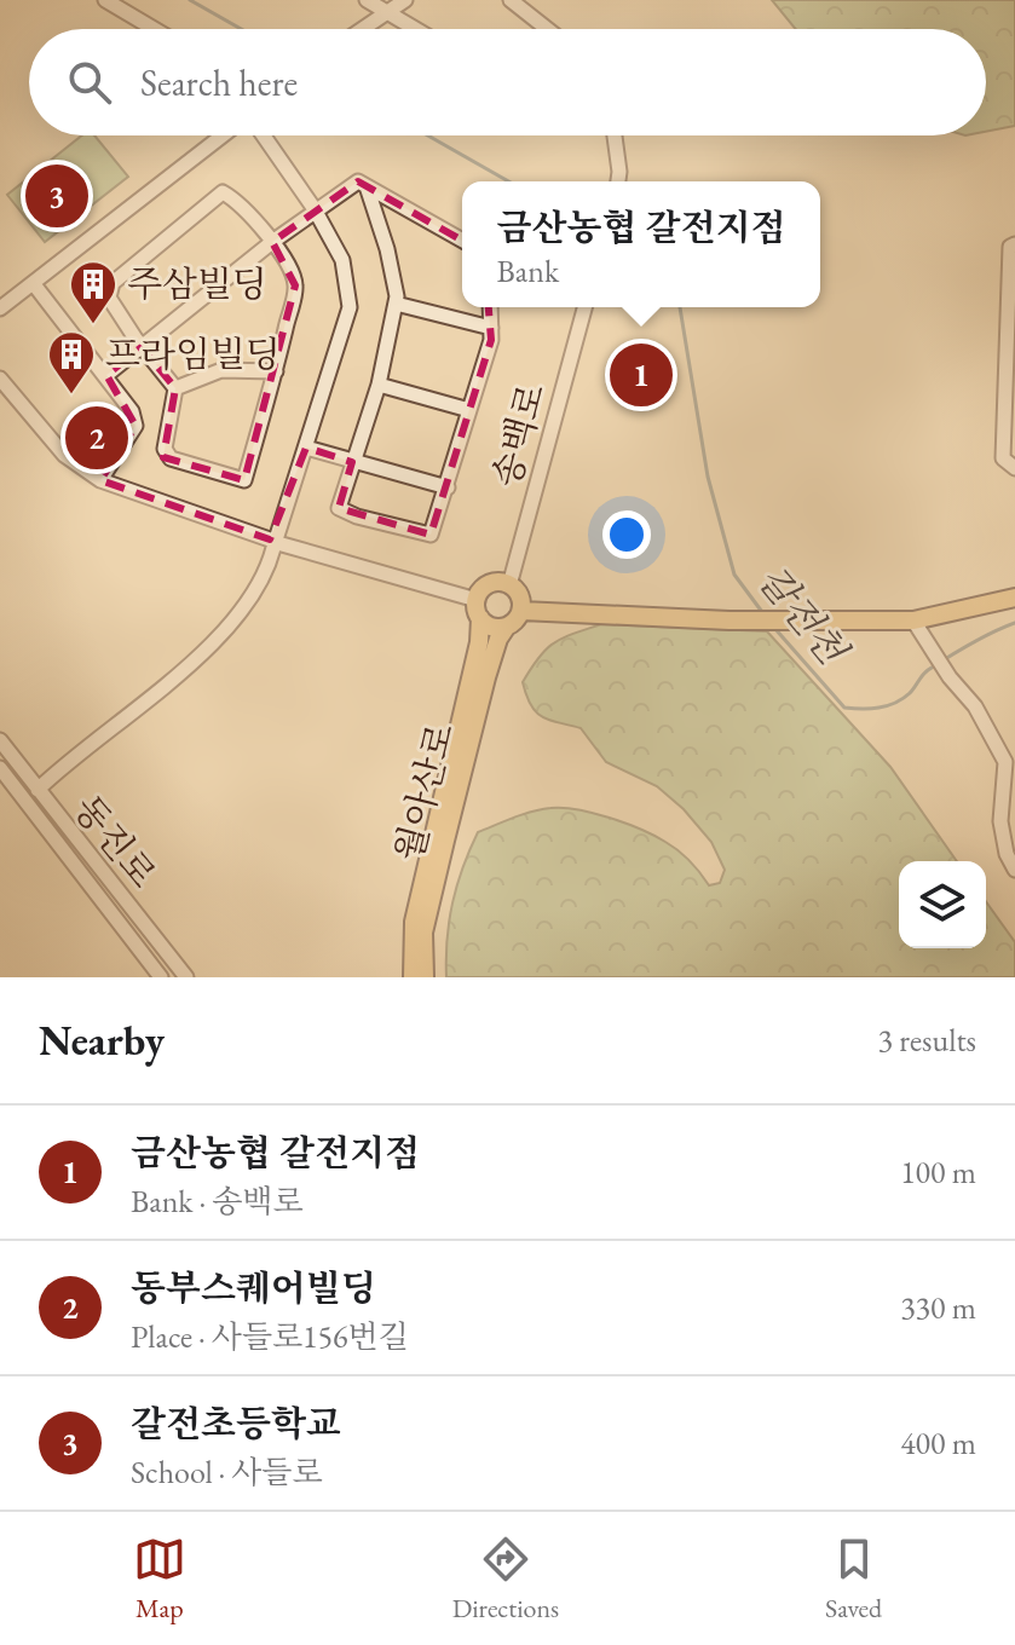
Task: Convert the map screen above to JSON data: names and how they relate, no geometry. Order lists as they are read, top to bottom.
{
  "streets": {
    "main road": ["월아산로"],
    "street": ["송백로", "동진로"]
  },
  "crossings": [
    ["송백로", "월아산로"]
  ],
  "water": ["갈전천"],
  "places": {
    "building": ["주삼빌딩", "프라임빌딩"]
  },
  "page": {
    "search": "Search here",
    "pins": ["3", "1", "2"],
    "popup": ["금산농협 갈전지점", "Bank"],
    "heading": ["Nearby", "3 results"],
    "list": [
      {
        "mark": "1",
        "name": "금산농협 갈전지점",
        "note": "Bank · 송백로",
        "value": "100 m"
      },
      {
        "mark": "2",
        "name": "동부스퀘어빌딩",
        "note": "Place · 사들로156번길",
        "value": "330 m"
      },
      {
        "mark": "3",
        "name": "갈전초등학교",
        "note": "School · 사들로",
        "value": "400 m"
      }
    ],
    "nav": ["Map", "Directions", "Saved"]
  }
}
